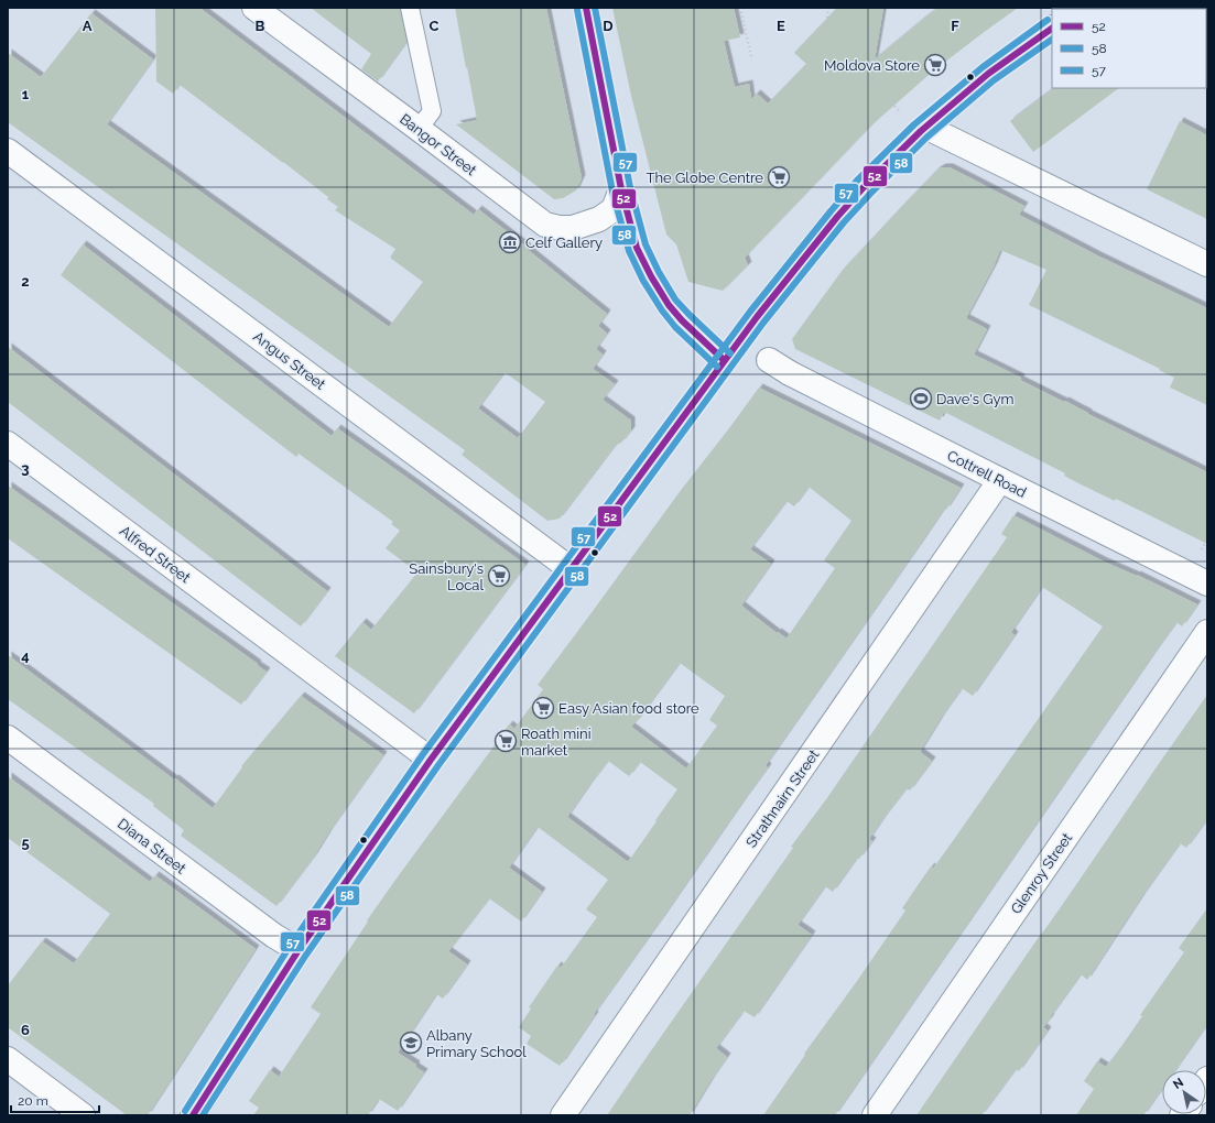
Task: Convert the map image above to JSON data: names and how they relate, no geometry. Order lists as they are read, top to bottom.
{
  "streets": {
    "street": [
      "Bangor Street",
      "Angus Street",
      "Cottrell Road",
      "Alfred Street",
      "Strathnairn Street",
      "Diana Street",
      "Glenroy Street"
    ]
  },
  "crossings": [
    ["Cottrell Road", "Strathnairn Street"]
  ],
  "places": {
    "supermarket": [
      "Moldova Store",
      "The Globe Centre",
      "Sainsbury's Local",
      "Easy Asian food store",
      "Roath mini market"
    ],
    "museum": ["Celf Gallery"],
    "sports": ["Dave's Gym"],
    "school or university": ["Albany Primary School"]
  },
  "lines": ["transit line 52", "transit line 57", "transit line 58"],
  "legend": ["52", "58", "57"],
  "scale_bar": "20 m",
  "north": "top left",
  "grid": {
    "columns": [
      "A",
      "B",
      "C",
      "D",
      "E",
      "F"
    ],
    "rows": [
      "1",
      "2",
      "3",
      "4",
      "5",
      "6"
    ]
  }
}
